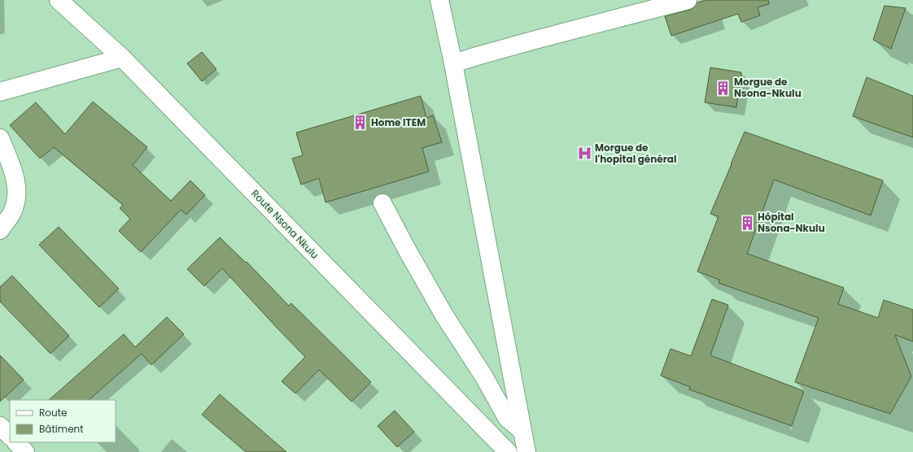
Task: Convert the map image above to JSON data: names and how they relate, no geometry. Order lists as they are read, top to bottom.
{
  "streets": {
    "street": ["Route Nsona Nkulu"]
  },
  "places": {
    "building": ["Morgue de Nsona-Nkulu", "Home ITEM", "Hôpital Nsona-Nkulu"],
    "hospital": ["Morgue de l'hopital général"]
  },
  "legend": ["Route", "Bâtiment"]
}
